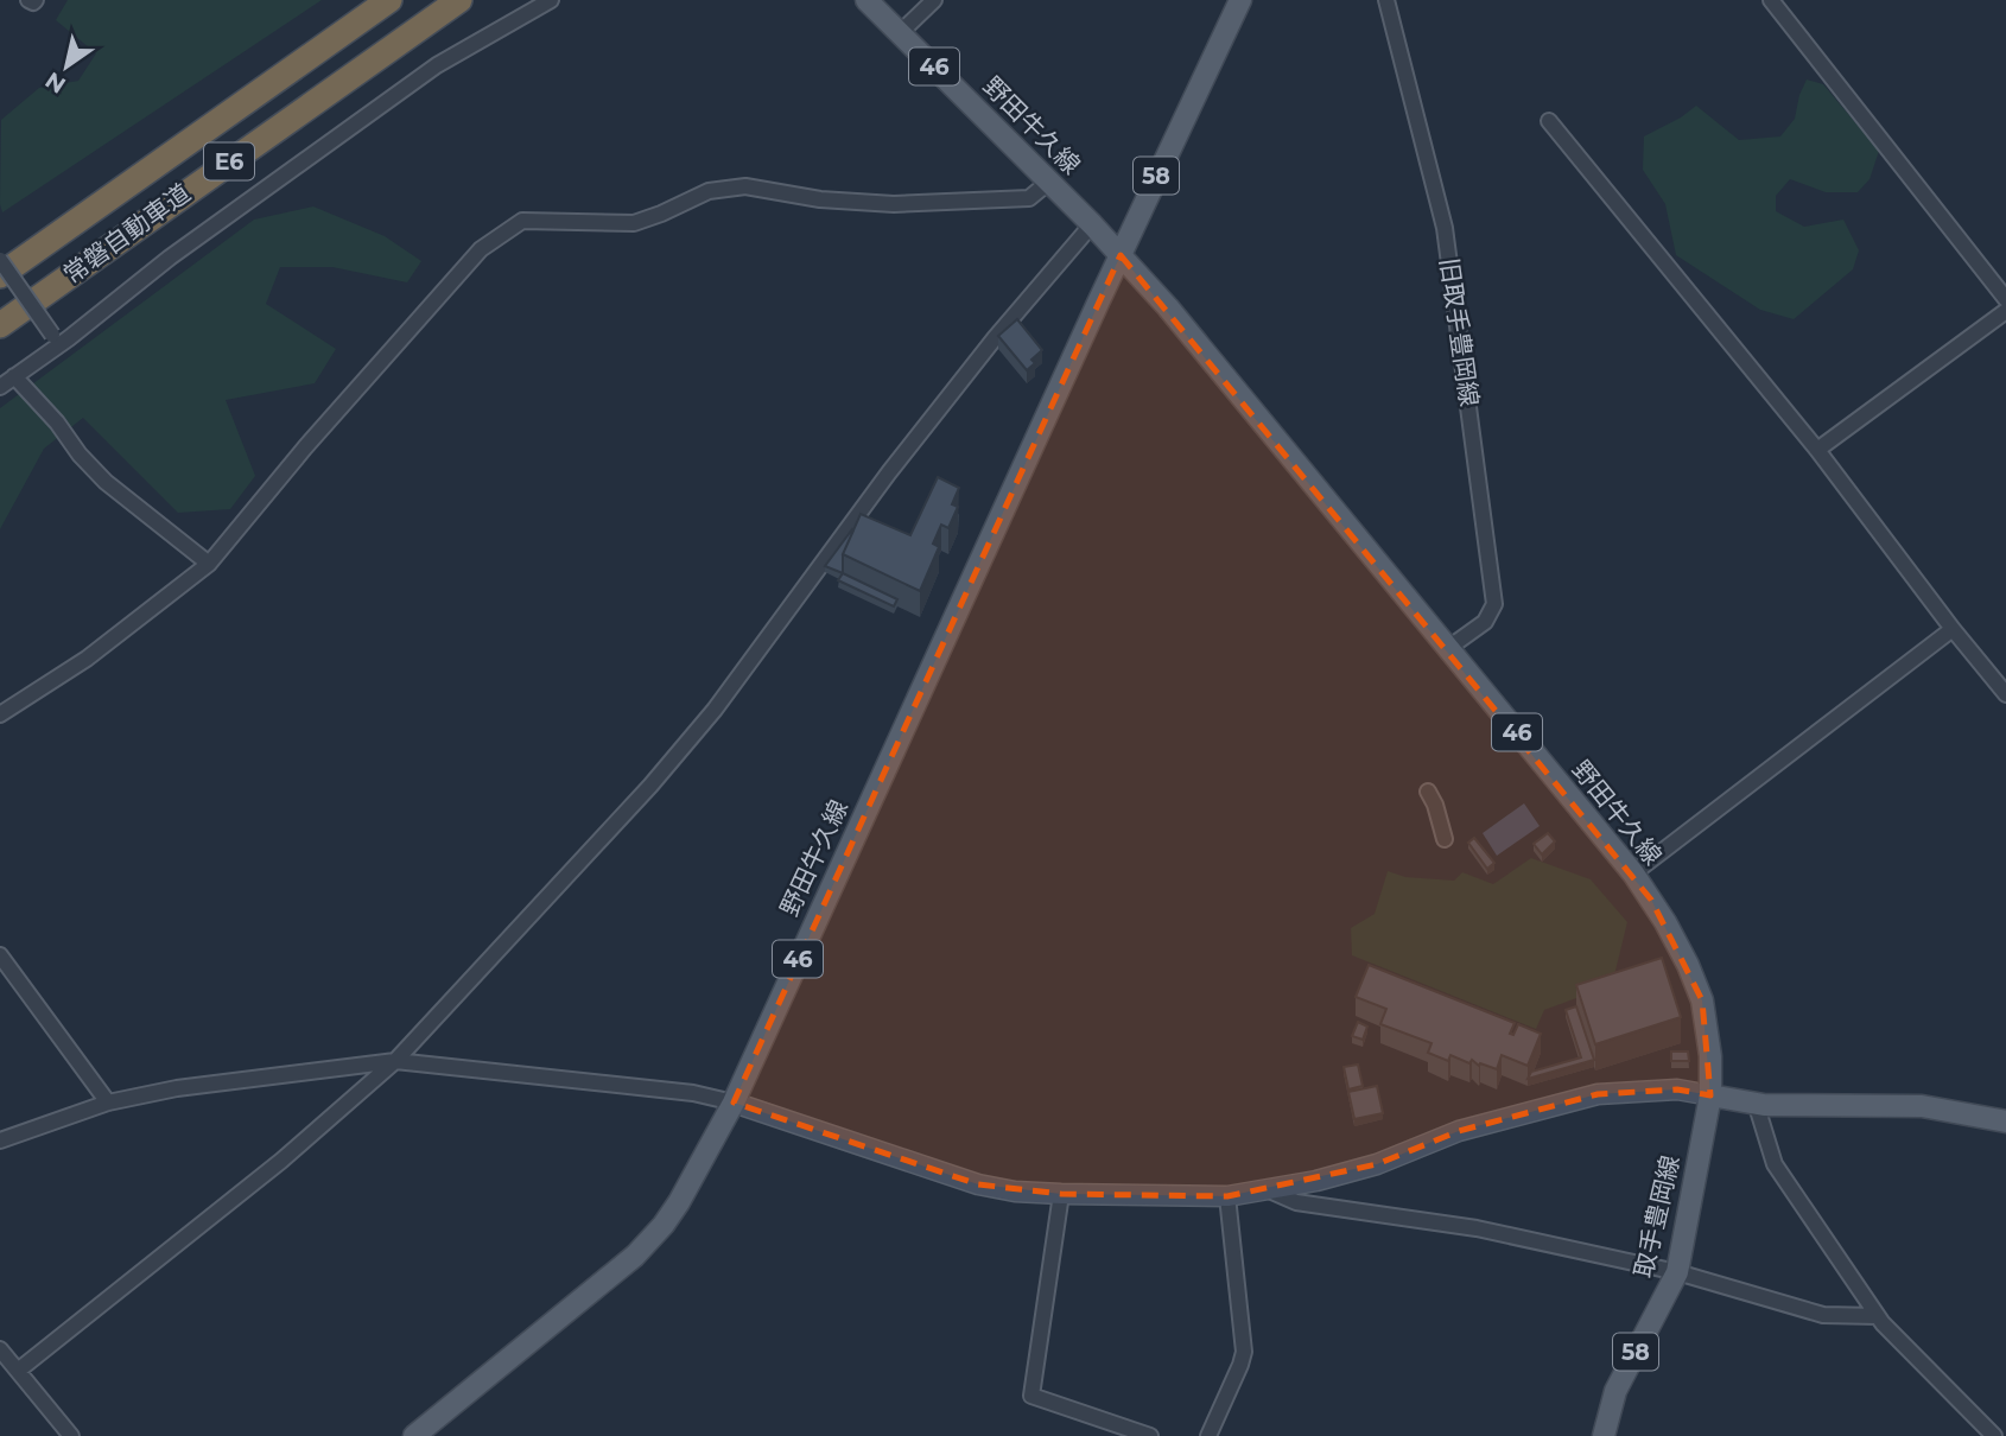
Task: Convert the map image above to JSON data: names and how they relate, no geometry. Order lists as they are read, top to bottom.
{
  "streets": {
    "highway": ["E6", "常磐自動車道"],
    "main road": [
      "46",
      "野田牛久線",
      "58",
      "取手豊岡線"
    ],
    "street": ["旧取手豊岡線"]
  },
  "crossings": [
    ["野田牛久線", "58"],
    ["野田牛久線", "旧取手豊岡線"],
    ["野田牛久線", "取手豊岡線"]
  ],
  "north": "bottom left"
}
